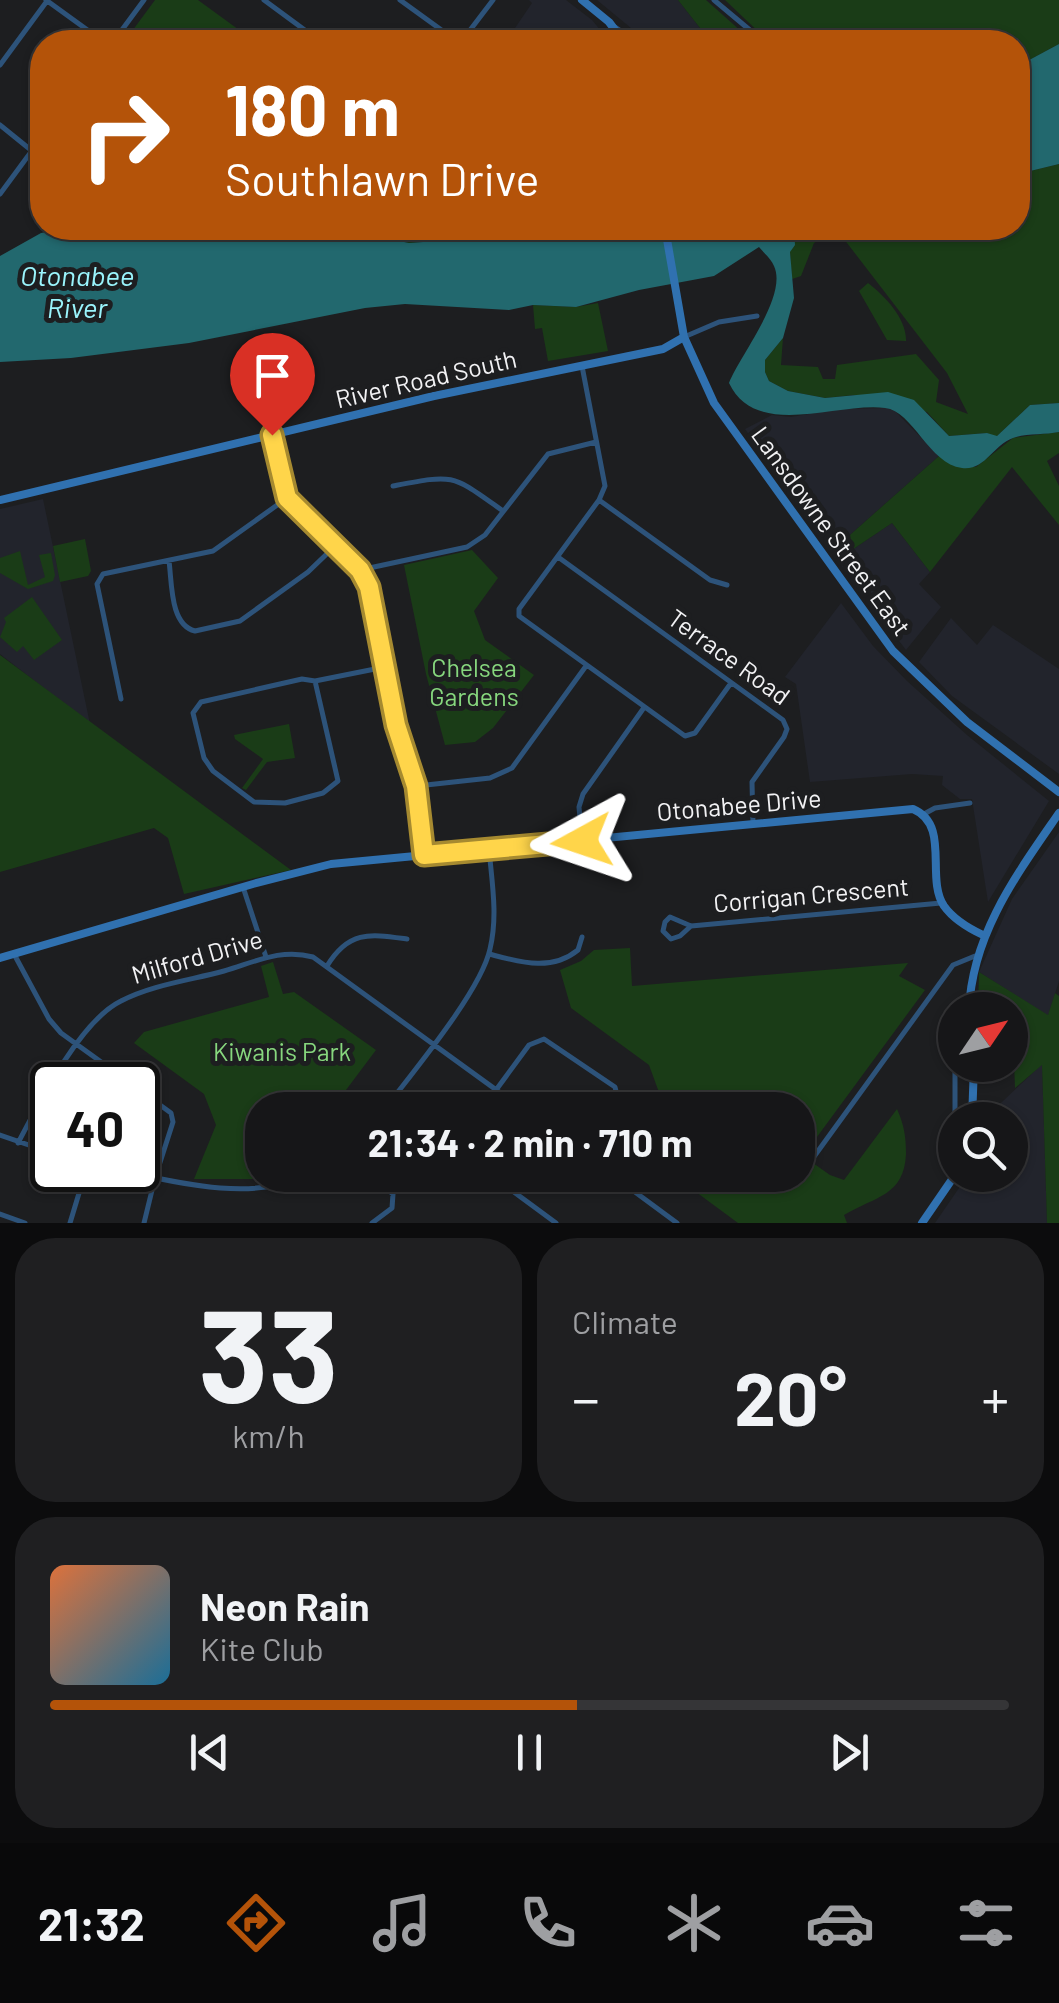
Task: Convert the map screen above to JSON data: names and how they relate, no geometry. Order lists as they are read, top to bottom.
{
  "streets": {
    "street": [
      "River Road South",
      "Lansdowne Street East",
      "Terrace Road",
      "Otonabee Drive",
      "Corrigan Crescent",
      "Milford Drive"
    ]
  },
  "crossings": [
    ["River Road South", "Lansdowne Street East"],
    ["Terrace Road", "Otonabee Drive"]
  ],
  "water": ["Otonabee River"],
  "parks": ["Chelsea Gardens", "Kiwanis Park"],
  "north": "top right",
  "page": {
    "turn": ["180 m", "Southlawn Drive"],
    "limit": "40",
    "trip": "21:34 · 2 min · 710 m",
    "tile": [
      ["33", "km/h"],
      "Climate"
    ],
    "heat": ["−", "20°", "+"],
    "song": ["Neon Rain", "Kite Club"],
    "tabs": "21:32"
  }
}
